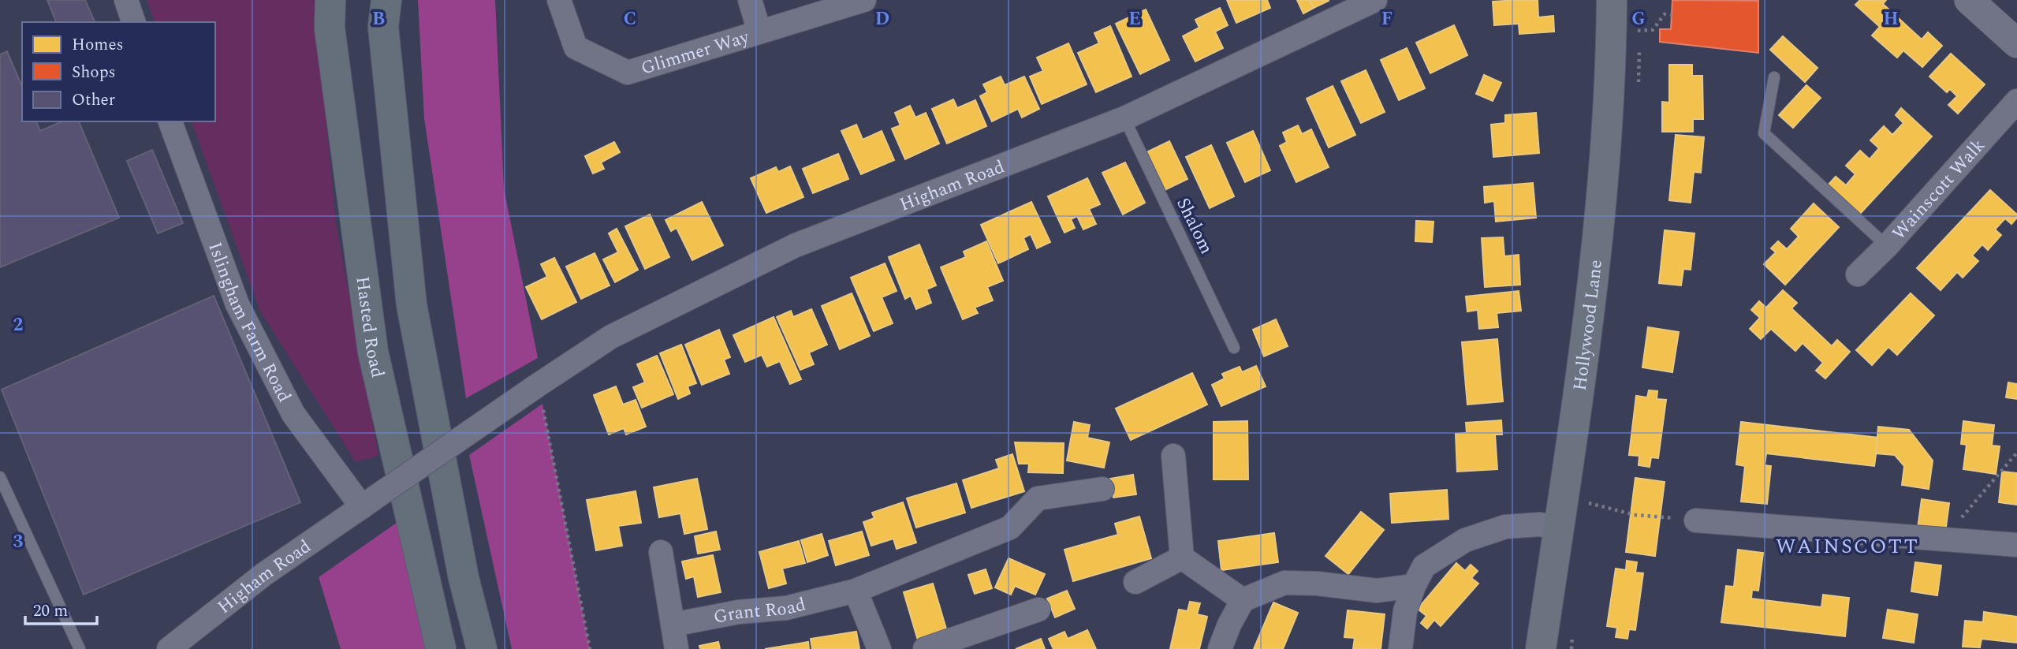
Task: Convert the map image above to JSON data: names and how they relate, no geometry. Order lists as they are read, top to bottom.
{
  "streets": {
    "main road": ["Hollywood Lane", "Hasted Road"],
    "street": [
      "Glimmer Way",
      "Higham Road",
      "Wainscott Walk",
      "Islingham Farm Road",
      "Grant Road"
    ],
    "lane": ["Shalom"]
  },
  "crossings": [
    ["Higham Road", "Shalom"],
    ["Higham Road", "Islingham Farm Road"]
  ],
  "districts": ["WAINSCOTT"],
  "legend": ["Homes", "Shops", "Other"],
  "scale_bar": "20 m",
  "grid": {
    "columns": [
      "B",
      "C",
      "D",
      "E",
      "F",
      "G",
      "H"
    ],
    "rows": ["2", "3"]
  }
}
